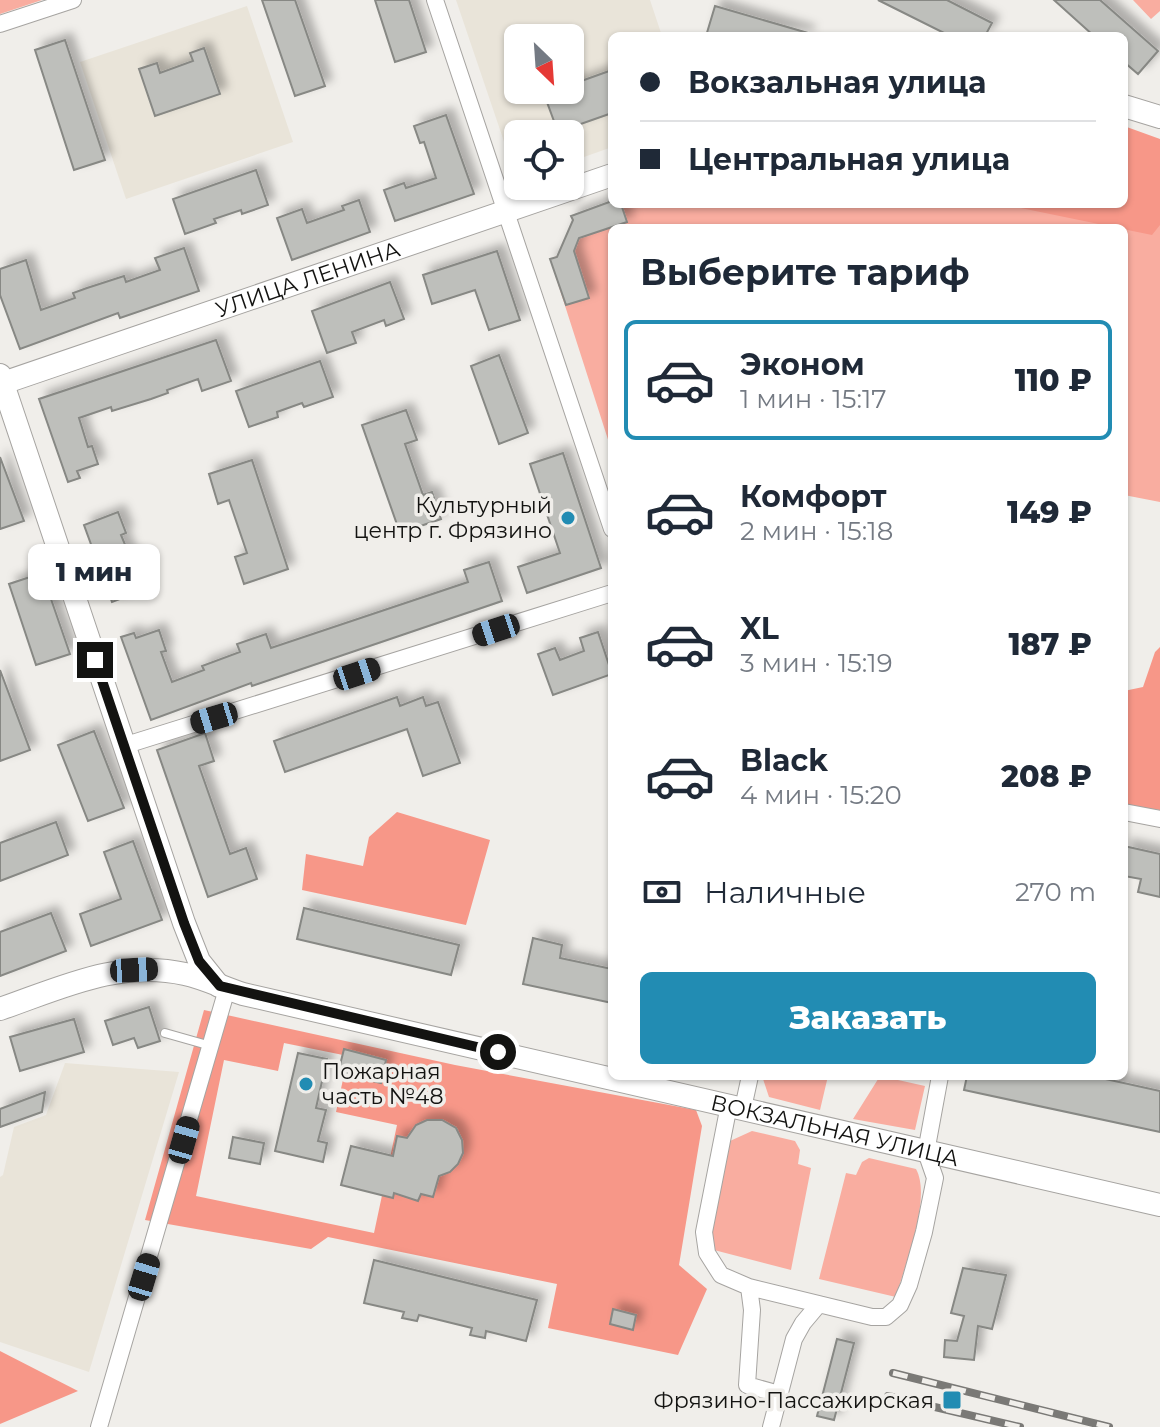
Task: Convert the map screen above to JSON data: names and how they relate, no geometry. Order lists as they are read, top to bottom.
{
  "streets": {
    "street": ["УЛИЦА ЛЕНИНА", "ВОКЗАЛЬНАЯ УЛИЦА"]
  },
  "places": {
    "other": ["Культурный центр г. Фрязино", "Пожарная часть №48"],
    "transit": ["Фрязино-Пассажирская"]
  },
  "north": "bottom right",
  "page": {
    "banner": ["Вокзальная улица", "Центральная улица"],
    "heading": "Выберите тариф",
    "list": [
      {
        "name": "Эконом",
        "note": "1 мин · 15:17",
        "value": "110 ₽"
      },
      {
        "name": "Комфорт",
        "note": "2 мин · 15:18",
        "value": "149 ₽"
      },
      {
        "name": "XL",
        "note": "3 мин · 15:19",
        "value": "187 ₽"
      },
      {
        "name": "Black",
        "note": "4 мин · 15:20",
        "value": "208 ₽"
      }
    ],
    "bubble": "1 мин",
    "pay": ["Наличные", "270 m"],
    "buttons": "Заказать"
  }
}
